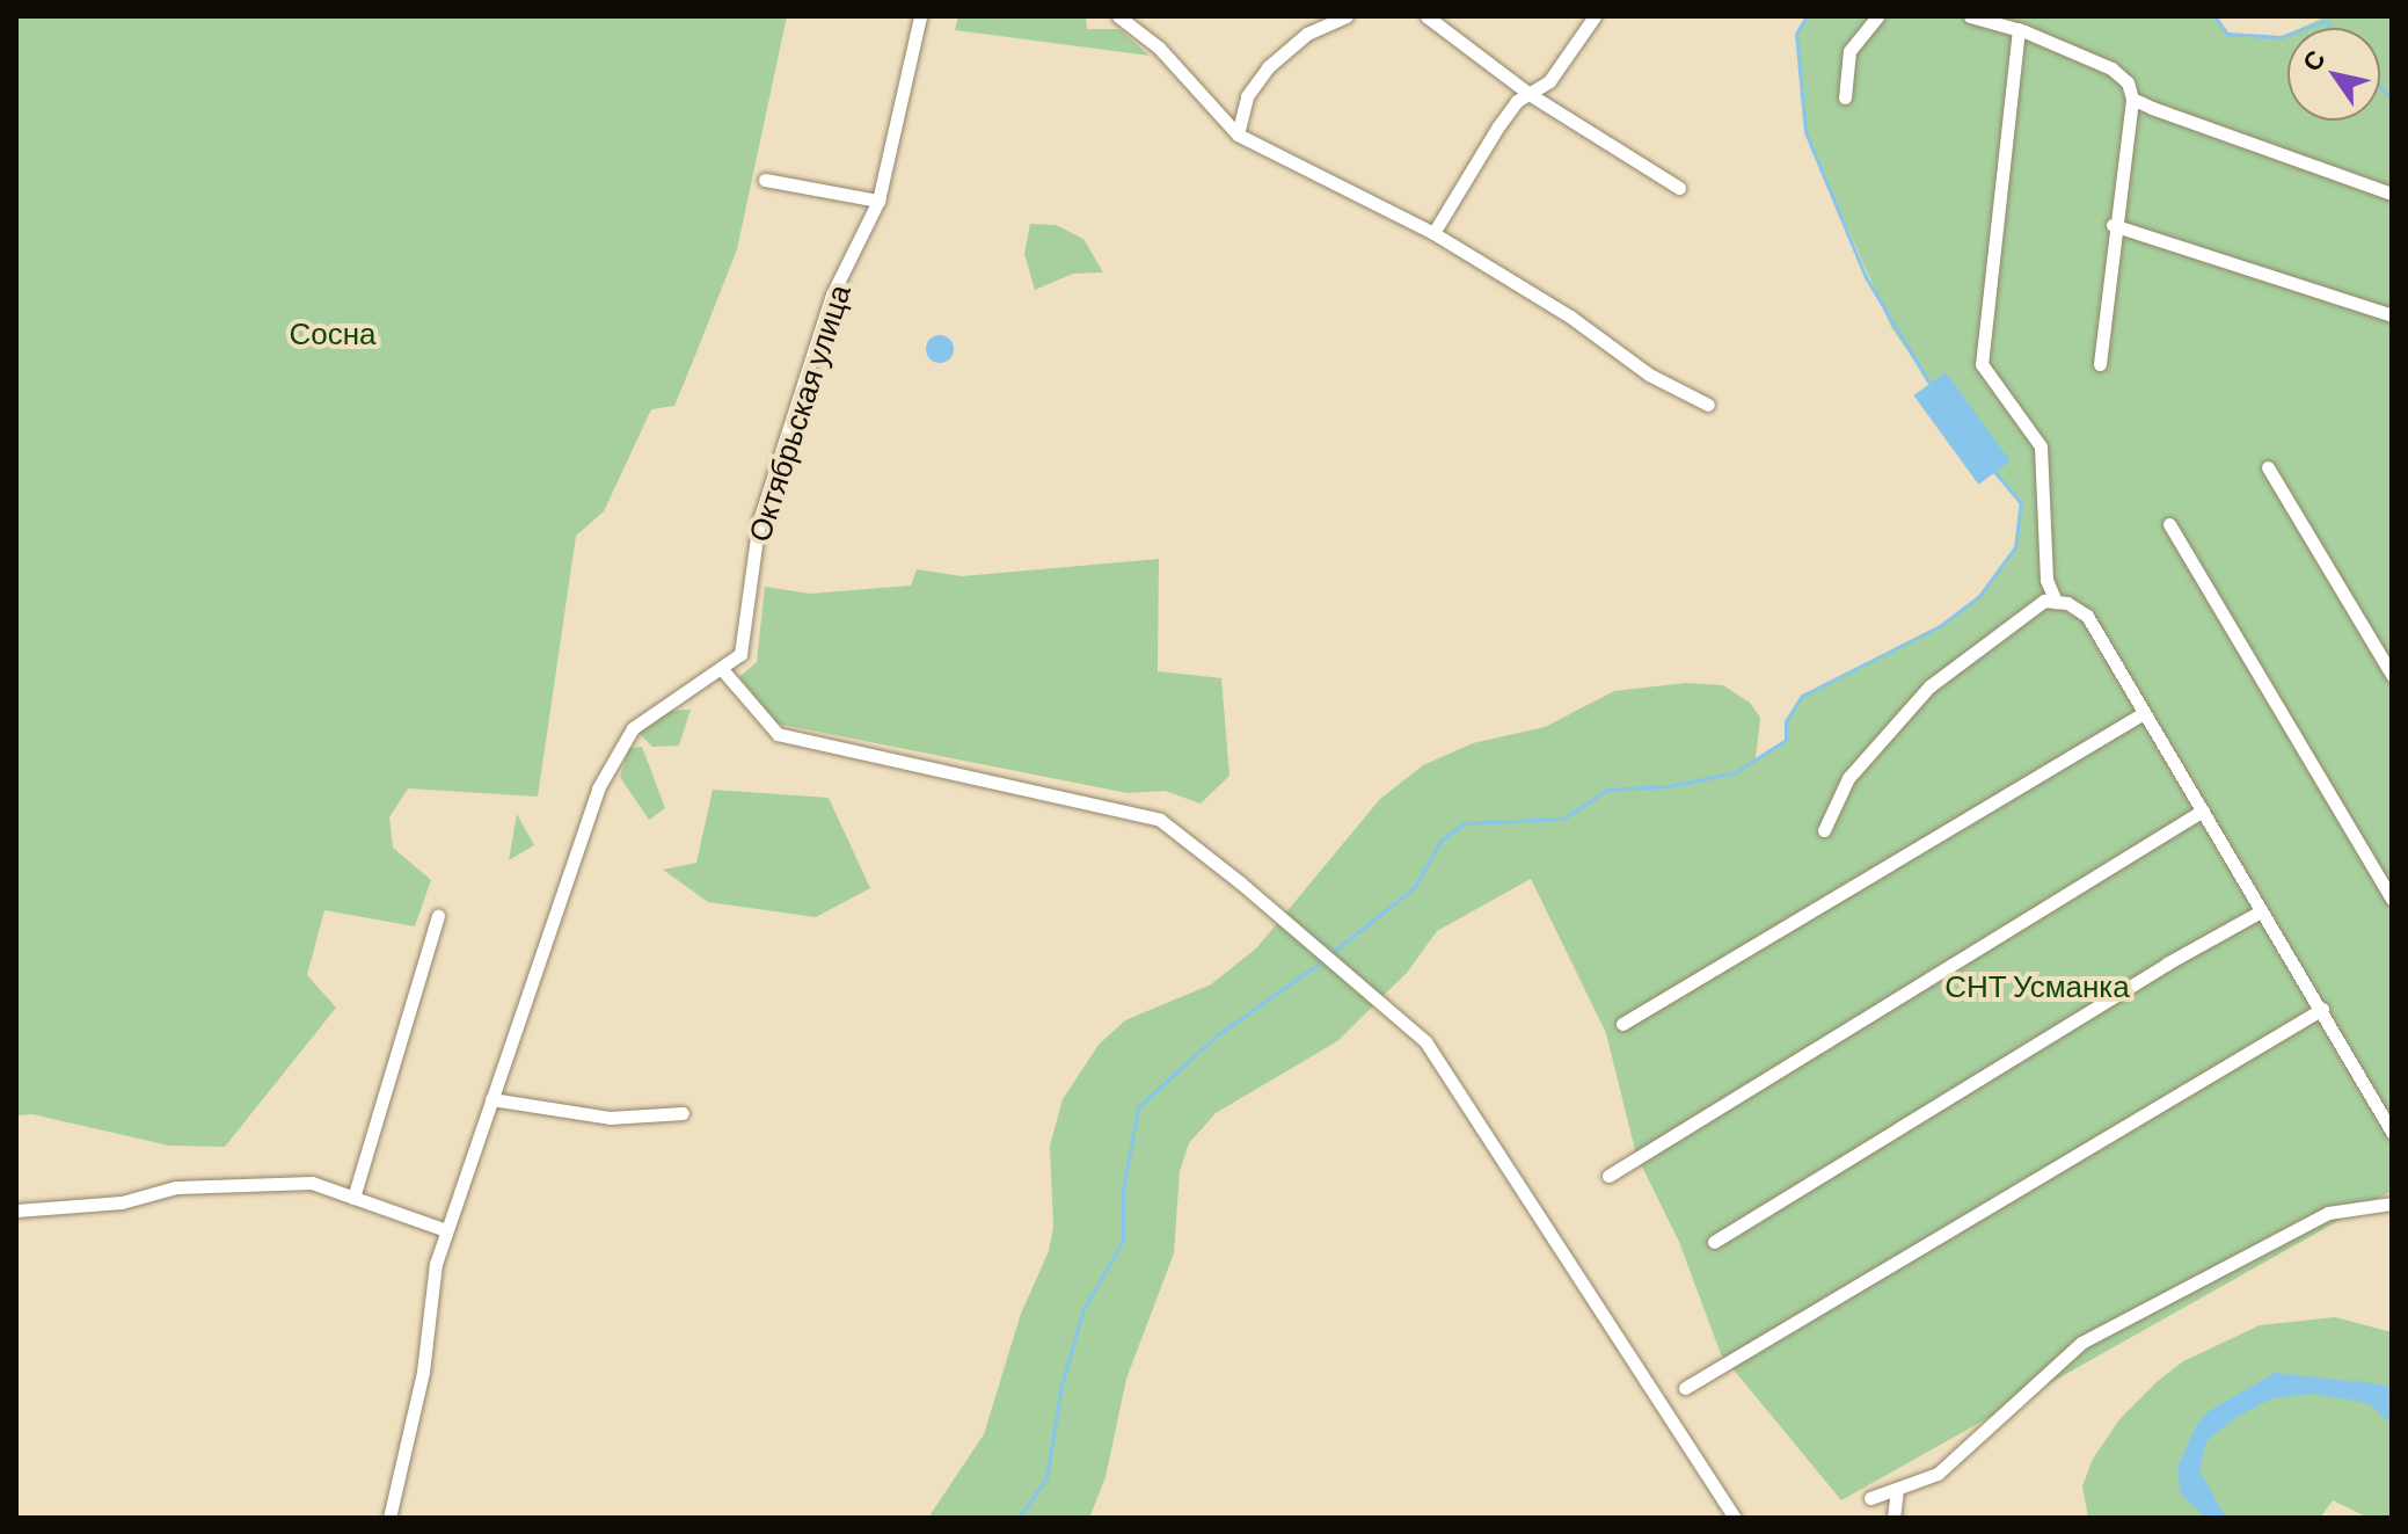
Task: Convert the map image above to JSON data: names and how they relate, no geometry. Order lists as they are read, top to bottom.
{
  "streets": {
    "street": ["Октябрьская улица"]
  },
  "parks": ["Сосна", "СНТ Усманка"],
  "north": "top left"
}
